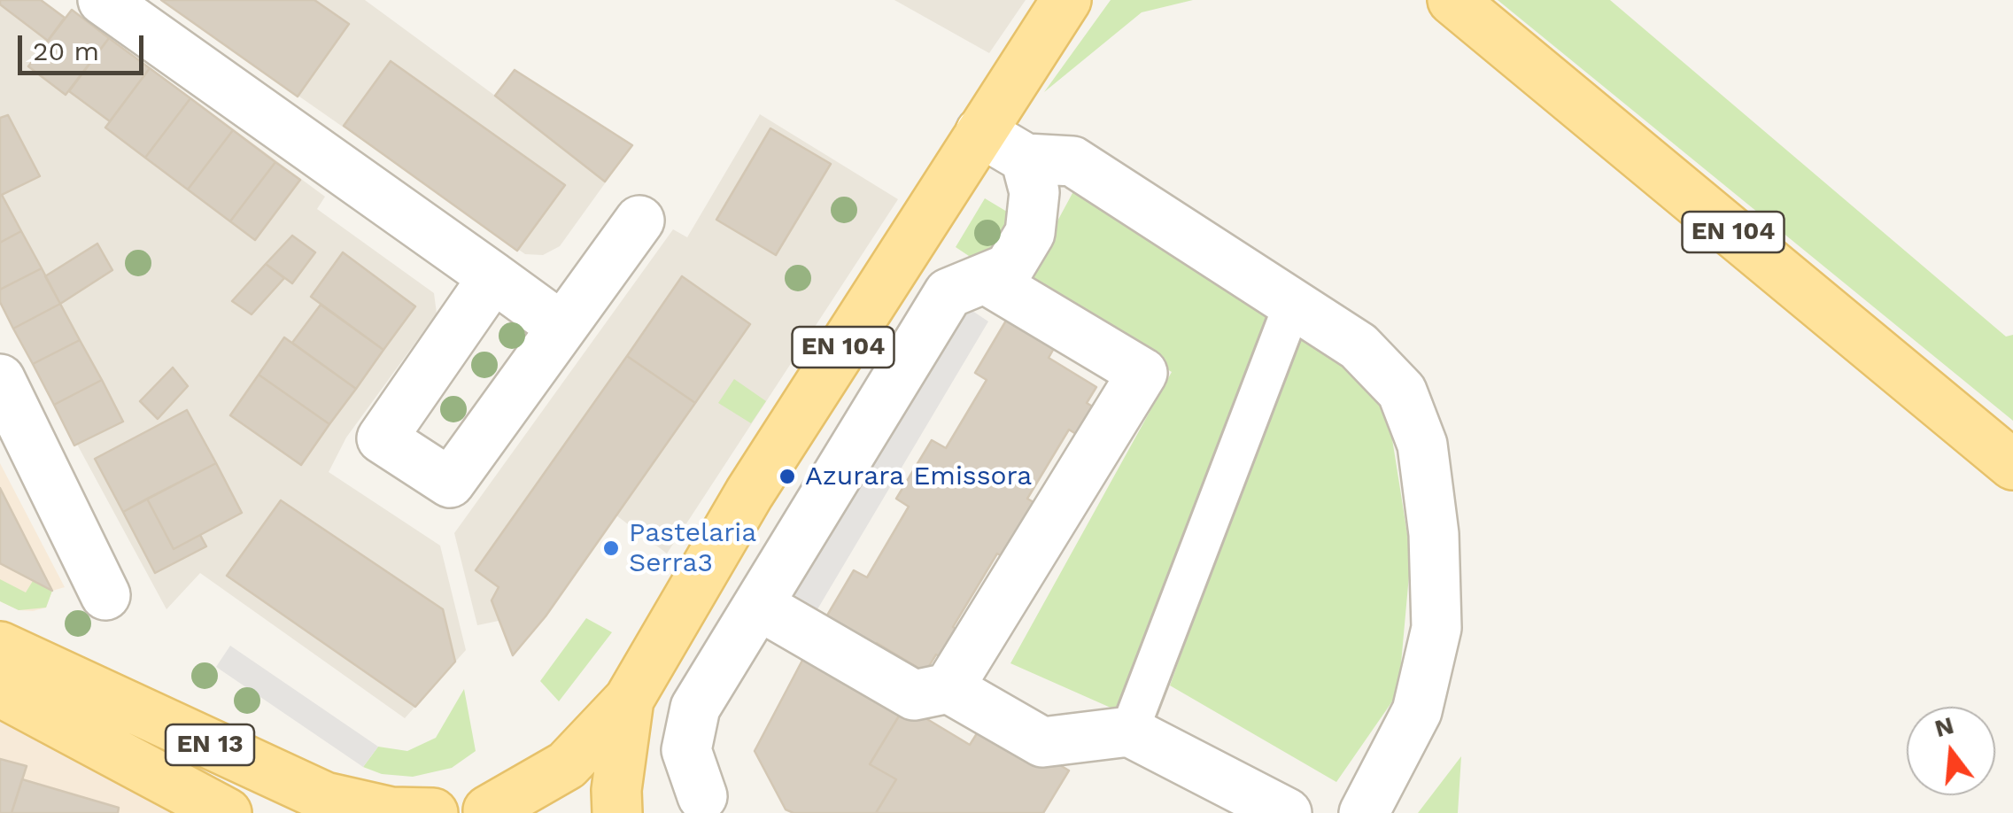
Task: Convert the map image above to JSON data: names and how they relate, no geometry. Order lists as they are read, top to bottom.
{
  "streets": {
    "main road": ["EN 104", "EN 13"]
  },
  "places": ["Azurara Emissora", "Pastelaria Serra3"],
  "scale_bar": "20 m",
  "north": "top"
}
